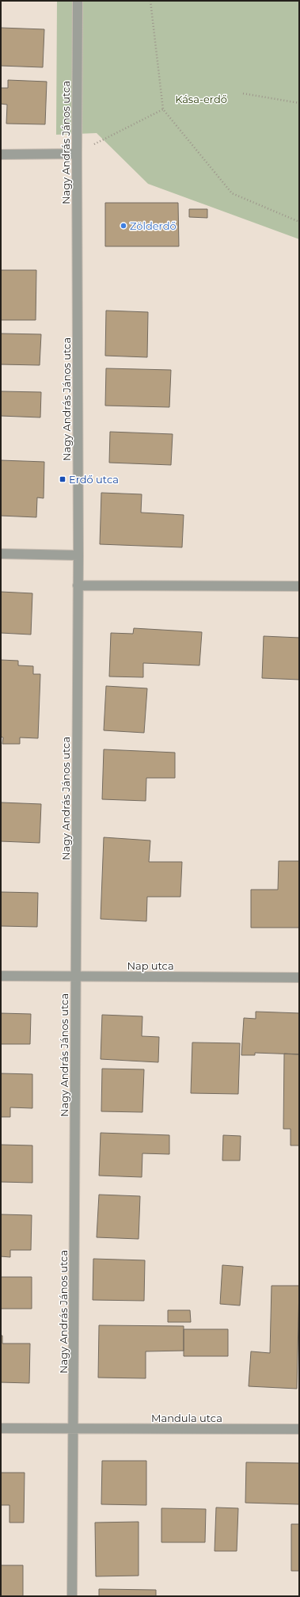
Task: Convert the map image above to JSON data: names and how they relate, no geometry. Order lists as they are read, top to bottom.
{
  "streets": {
    "street": ["Nagy András János utca", "Nap utca", "Mandula utca"]
  },
  "crossings": [
    ["Nagy András János utca", "Nap utca"],
    ["Nagy András János utca", "Mandula utca"]
  ],
  "parks": ["Kása-erdő"],
  "places": {
    "other": ["Zölderdő"],
    "transit": ["Erdő utca"]
  }
}
